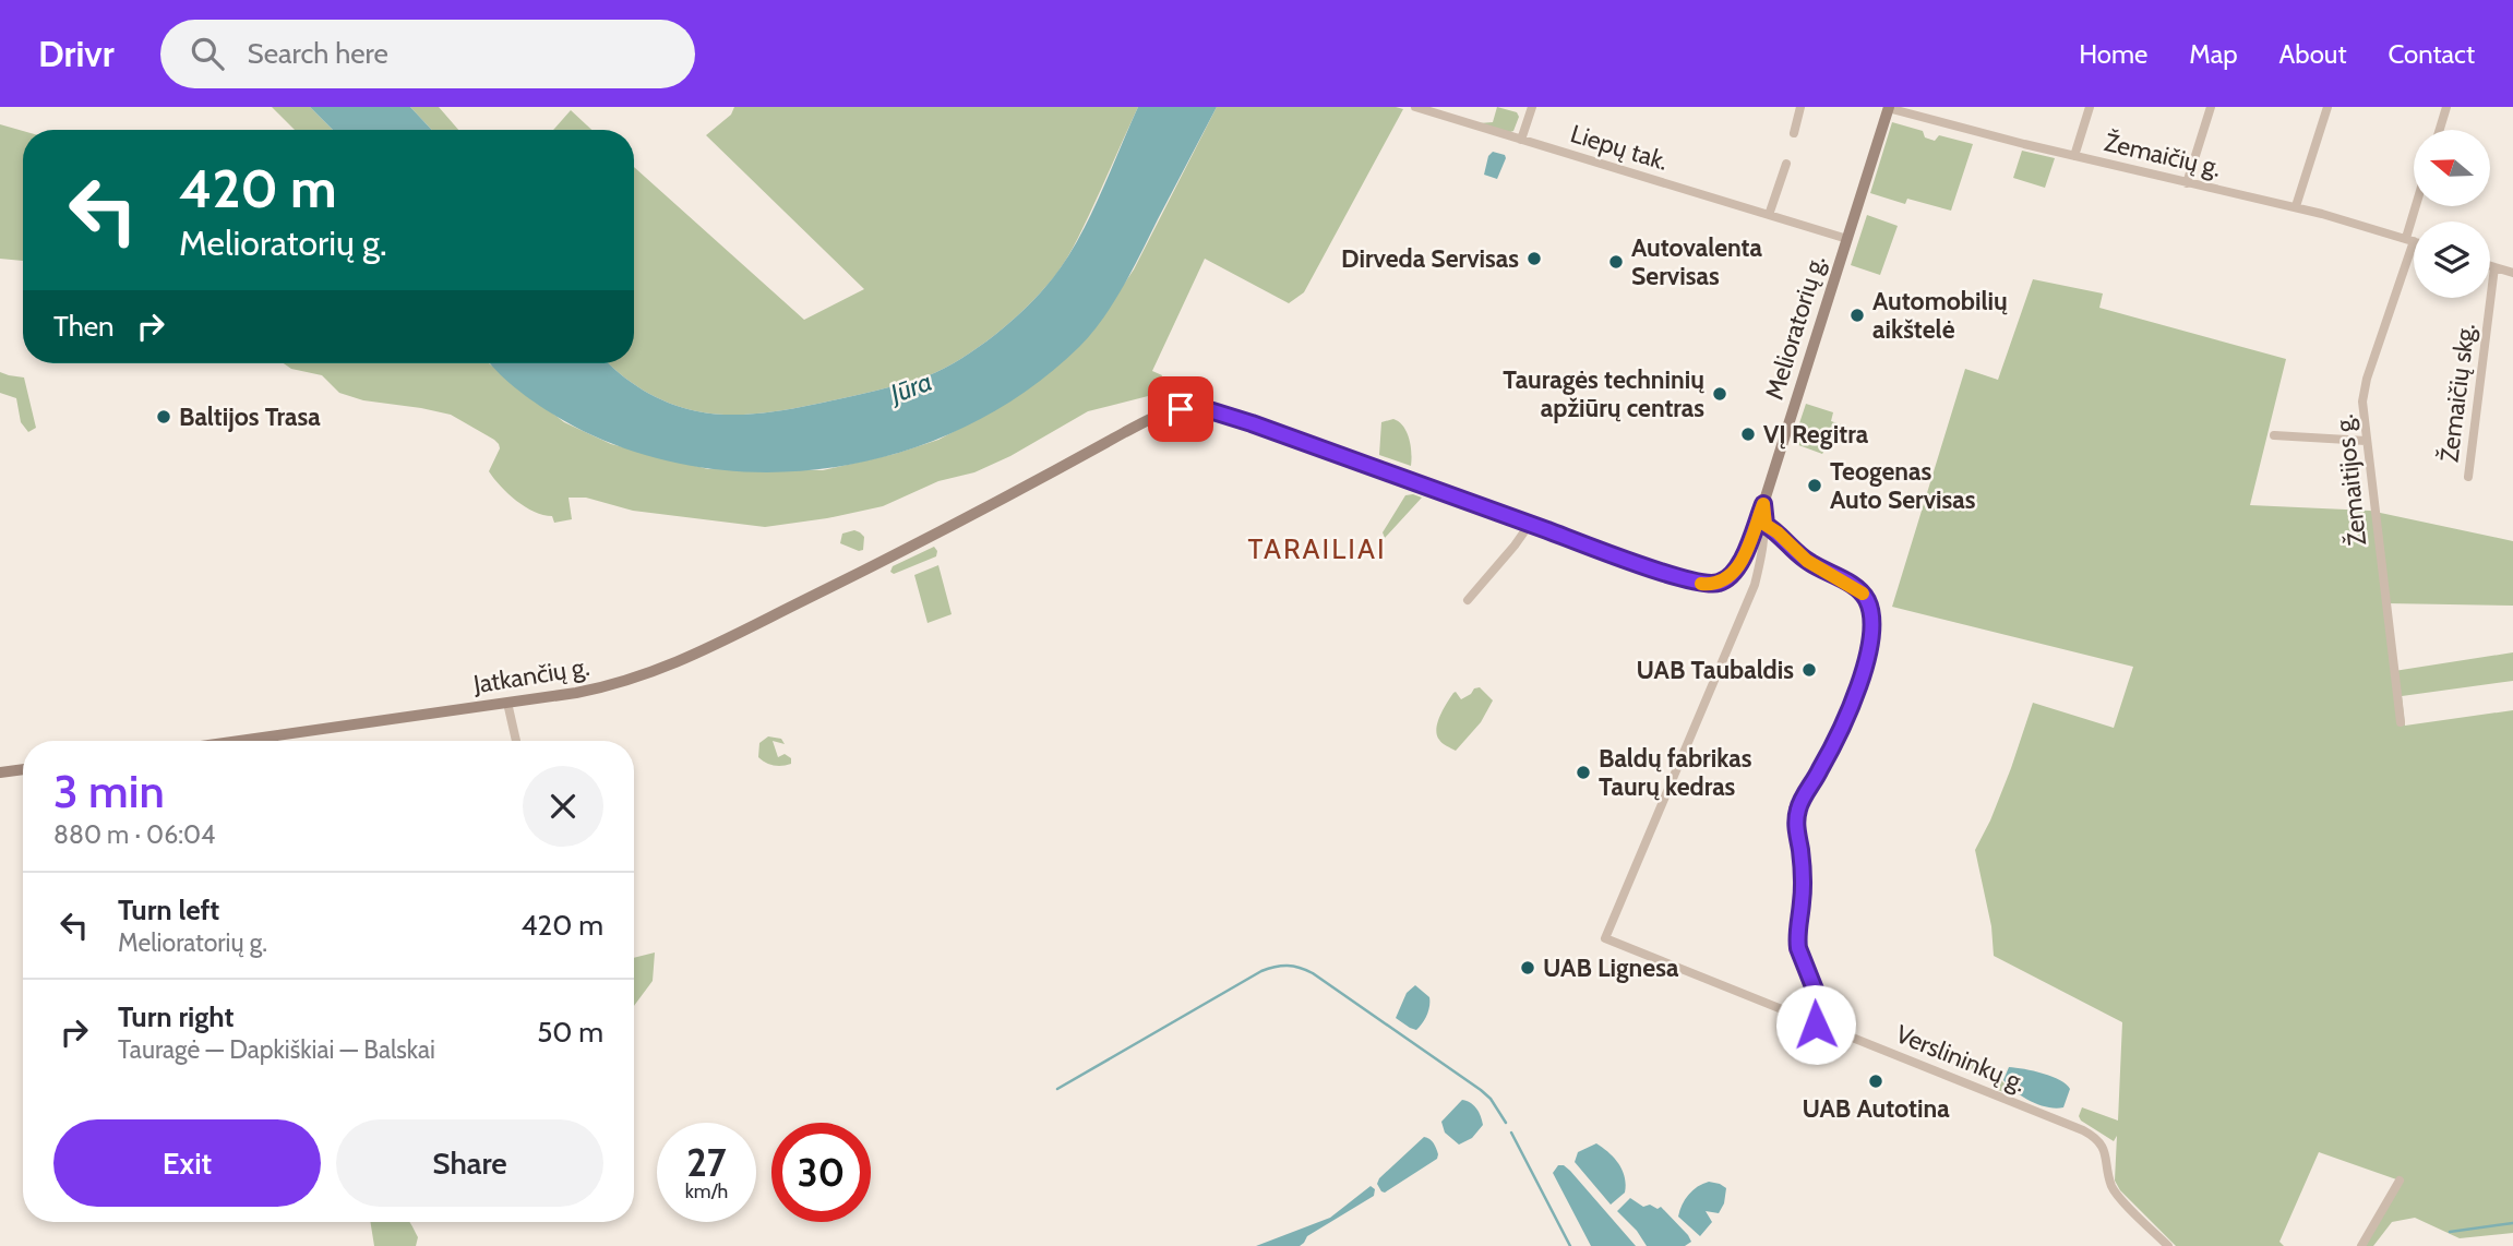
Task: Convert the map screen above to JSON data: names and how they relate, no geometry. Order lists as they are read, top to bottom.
{
  "streets": {
    "main road": ["Melioratorių g.", "Jatkančių g."],
    "street": [
      "Liepų tak.",
      "Žemaičių g.",
      "Žemaičių skg.",
      "Žemaitijos g.",
      "Verslininkų g."
    ]
  },
  "crossings": [
    ["Liepų tak.", "Melioratorių g."],
    ["Žemaičių g.", "Melioratorių g."],
    ["Žemaičių g.", "Žemaitijos g."],
    ["Melioratorių g.", "Jatkančių g."],
    ["Melioratorių g.", "Verslininkų g."]
  ],
  "districts": ["TARAILIAI"],
  "water": ["Jūra"],
  "places": [
    "Dirveda Servisas",
    "Autovalenta Servisas",
    "Automobilių aikštelė",
    "Tauragės techninių apžiūrų centras",
    "Baltijos Trasa",
    "VĮ Regitra",
    "Teogenas Auto Servisas",
    "UAB Taubaldis",
    "Baldų fabrikas Taurų kedras",
    "UAB Lignesa",
    "UAB Autotina"
  ],
  "north": "left",
  "page": {
    "header": "Drivr",
    "search": "Search here",
    "nav": [
      "Home",
      "Map",
      "About",
      "Contact"
    ],
    "turn": ["420 m", "Melioratorių g."],
    "then": "Then",
    "heading": ["3 min", "880 m · 06:04"],
    "list": [
      {
        "name": "Turn left",
        "note": "Melioratorių g.",
        "value": "420 m"
      },
      {
        "name": "Turn right",
        "note": "Tauragė — Dapkiškiai — Balskai",
        "value": "50 m"
      }
    ],
    "buttons": ["Exit", "Share"],
    "speed": "27 km/h",
    "limit": "30"
  }
}
